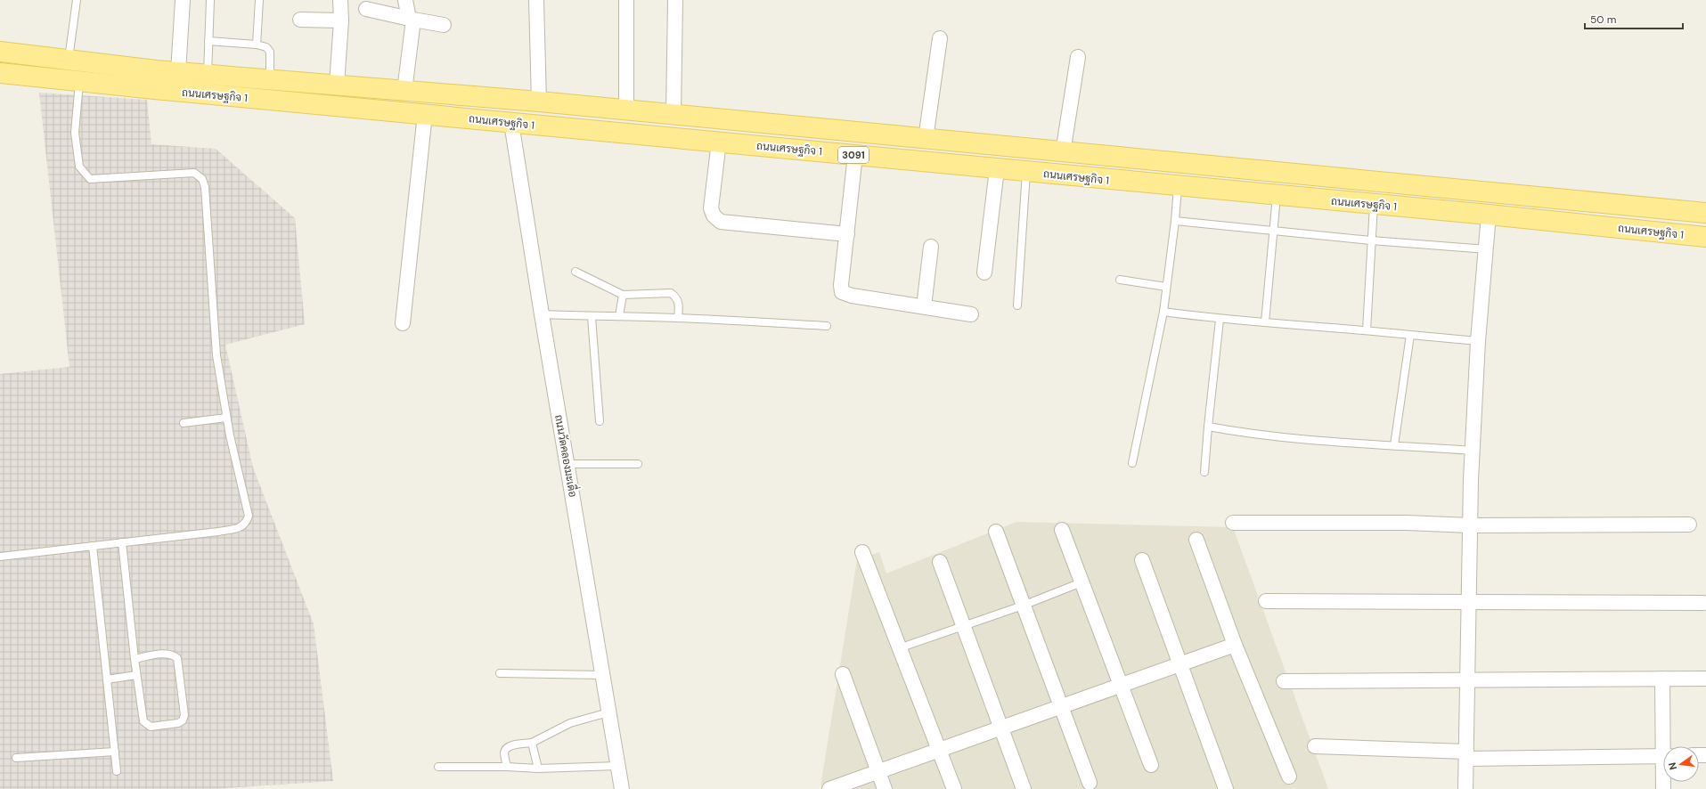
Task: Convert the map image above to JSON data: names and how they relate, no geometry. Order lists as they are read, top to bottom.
{
  "streets": {
    "main road": ["ถนนเศรษฐกิจ 1", "3091"],
    "street": ["ถนนวัดคลองมะเดื่อ"]
  },
  "crossings": [
    ["ถนนเศรษฐกิจ 1", "ถนนวัดคลองมะเดื่อ"]
  ],
  "scale_bar": "50 m",
  "north": "left"
}
